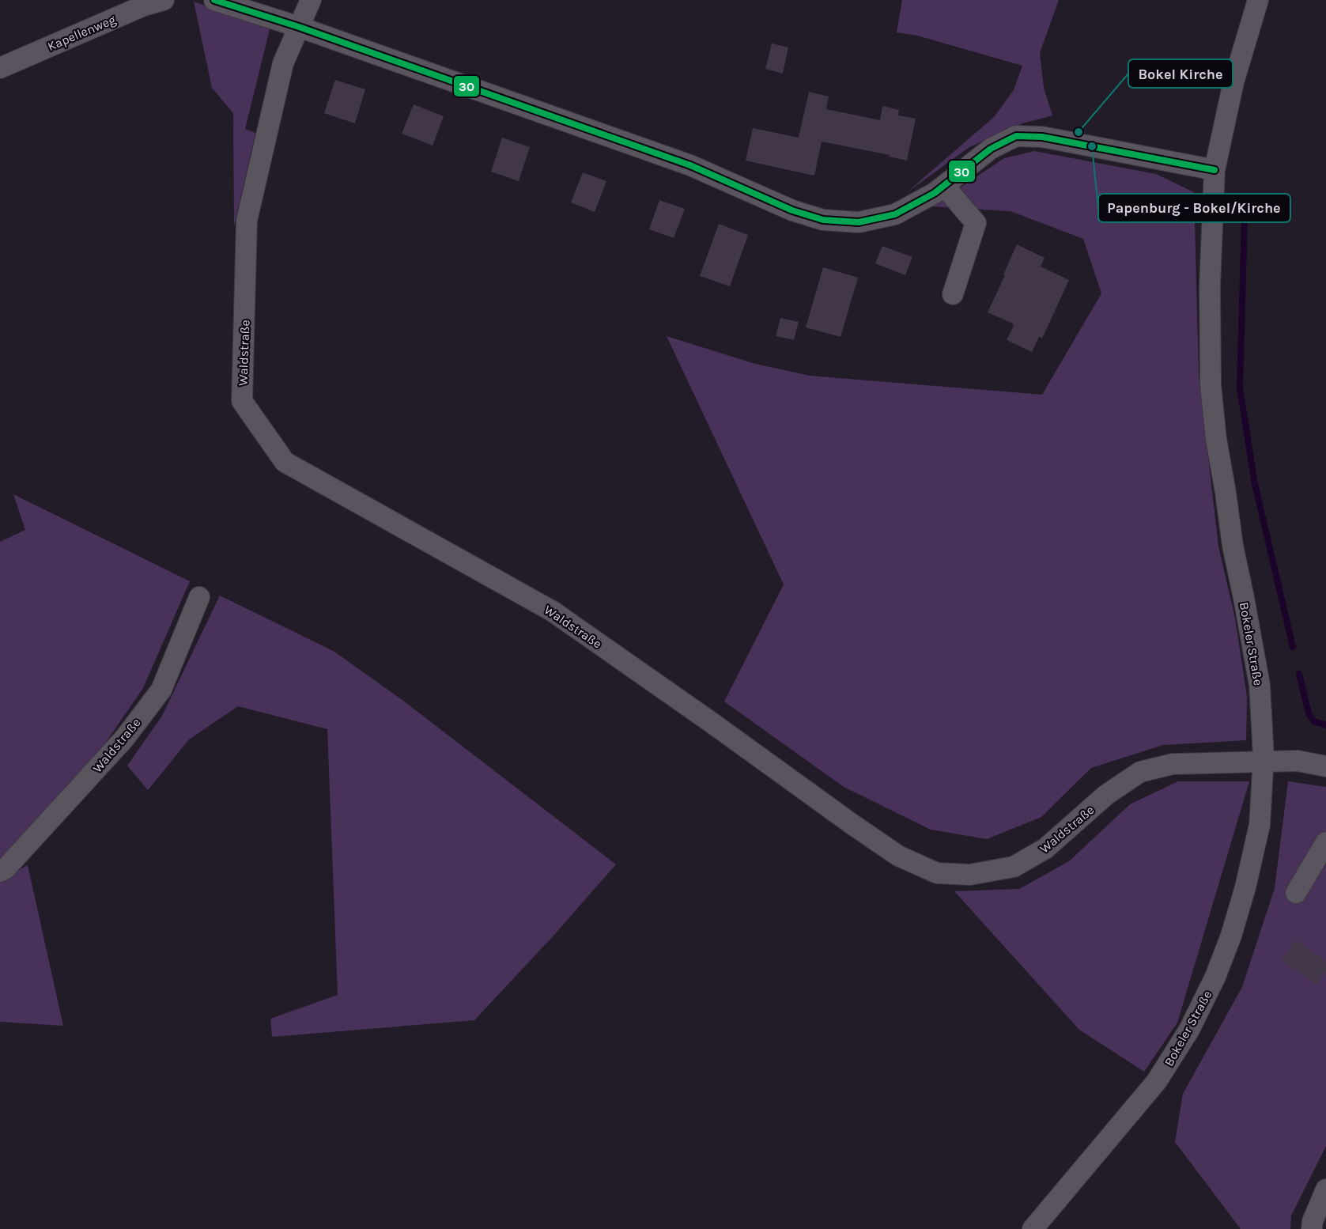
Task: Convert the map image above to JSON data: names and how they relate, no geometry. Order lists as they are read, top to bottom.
{
  "streets": {
    "street": ["Kapellenweg", "Waldstraße", "Bokeler Straße"]
  },
  "crossings": [
    ["Waldstraße", "Bokeler Straße"]
  ],
  "places": ["Bokel Kirche", "Papenburg - Bokel/Kirche"],
  "lines": ["transit line 30"]
}
